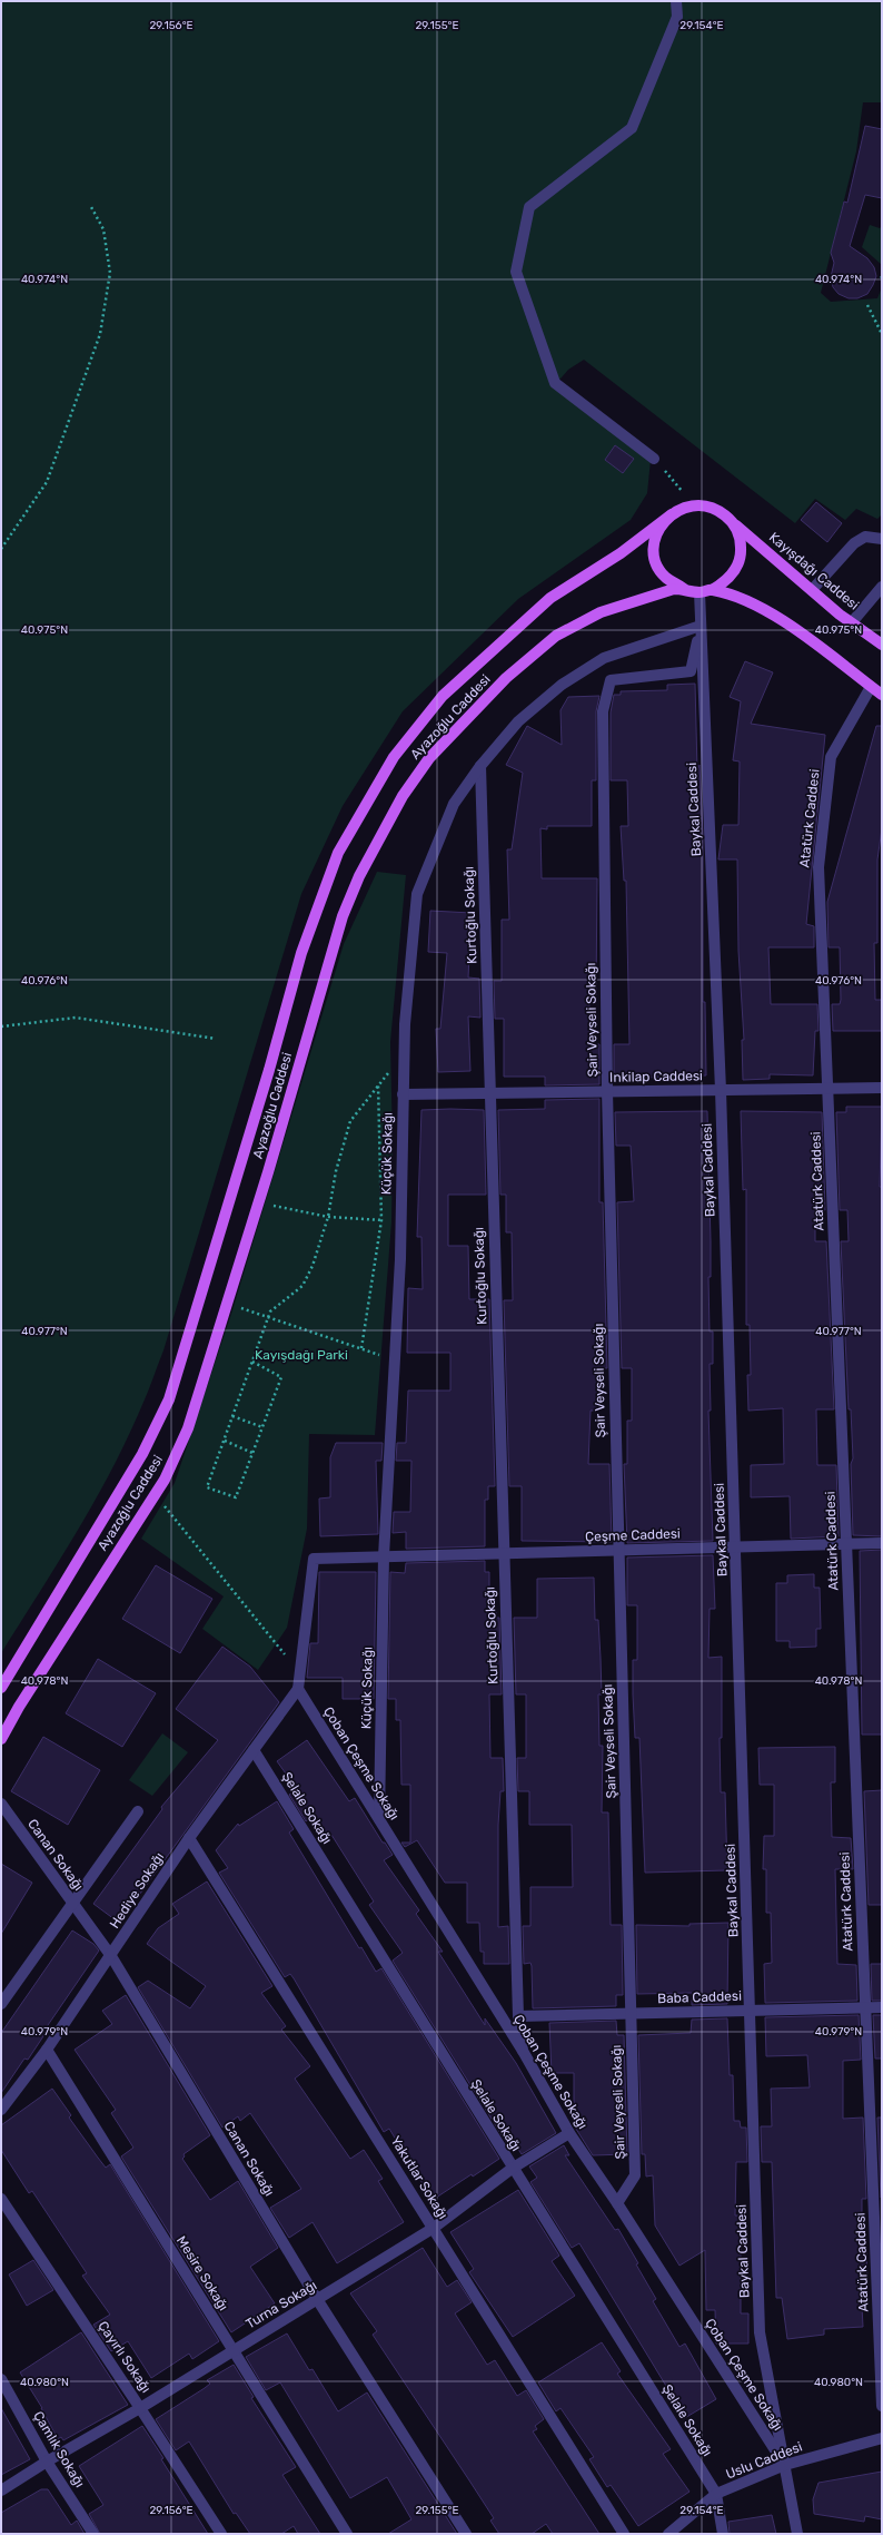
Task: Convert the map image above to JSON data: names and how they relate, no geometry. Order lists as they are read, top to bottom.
{
  "streets": {
    "main road": ["Kayışdağı Caddesi", "Ayazoğlu Caddesi"],
    "street": [
      "Baykal Caddesi",
      "Atatürk Caddesi",
      "Kurtoğlu Sokağı",
      "Şair Veyseli Sokağı",
      "Inkilap Caddesi",
      "Küçük Sokağı",
      "Çeşme Caddesi",
      "Çoban Çeşme Sokağı",
      "Şelale Sokağı",
      "Canan Sokağı",
      "Hediye Sokağı",
      "Baba Caddesi",
      "Yakutlar Sokağı",
      "Mesire Sokağı",
      "Turna Sokağı",
      "Çayırlı Sokağı",
      "Çamlık Sokağı",
      "Uslu Caddesi"
    ]
  },
  "crossings": [
    ["Kayışdağı Caddesi", "Ayazoğlu Caddesi"],
    ["Kayışdağı Caddesi", "Baykal Caddesi"],
    ["Ayazoğlu Caddesi", "Baykal Caddesi"],
    ["Baykal Caddesi", "Şair Veyseli Sokağı"],
    ["Baykal Caddesi", "Inkilap Caddesi"],
    ["Baykal Caddesi", "Çeşme Caddesi"],
    ["Baykal Caddesi", "Çoban Çeşme Sokağı"],
    ["Baykal Caddesi", "Baba Caddesi"],
    ["Baykal Caddesi", "Uslu Caddesi"],
    ["Atatürk Caddesi", "Inkilap Caddesi"],
    ["Atatürk Caddesi", "Çeşme Caddesi"],
    ["Atatürk Caddesi", "Baba Caddesi"],
    ["Kurtoğlu Sokağı", "Inkilap Caddesi"],
    ["Kurtoğlu Sokağı", "Küçük Sokağı"],
    ["Kurtoğlu Sokağı", "Çeşme Caddesi"],
    ["Kurtoğlu Sokağı", "Çoban Çeşme Sokağı"],
    ["Kurtoğlu Sokağı", "Baba Caddesi"],
    ["Şair Veyseli Sokağı", "Inkilap Caddesi"],
    ["Şair Veyseli Sokağı", "Çeşme Caddesi"],
    ["Şair Veyseli Sokağı", "Çoban Çeşme Sokağı"],
    ["Şair Veyseli Sokağı", "Baba Caddesi"],
    ["Inkilap Caddesi", "Küçük Sokağı"],
    ["Küçük Sokağı", "Çeşme Caddesi"],
    ["Küçük Sokağı", "Çoban Çeşme Sokağı"],
    ["Çoban Çeşme Sokağı", "Hediye Sokağı"],
    ["Çoban Çeşme Sokağı", "Turna Sokağı"],
    ["Çoban Çeşme Sokağı", "Uslu Caddesi"],
    ["Şelale Sokağı", "Hediye Sokağı"],
    ["Şelale Sokağı", "Turna Sokağı"],
    ["Şelale Sokağı", "Uslu Caddesi"],
    ["Canan Sokağı", "Hediye Sokağı"],
    ["Canan Sokağı", "Turna Sokağı"],
    ["Hediye Sokağı", "Yakutlar Sokağı"],
    ["Hediye Sokağı", "Mesire Sokağı"],
    ["Yakutlar Sokağı", "Turna Sokağı"],
    ["Mesire Sokağı", "Turna Sokağı"],
    ["Turna Sokağı", "Çayırlı Sokağı"],
    ["Turna Sokağı", "Çamlık Sokağı"]
  ],
  "parks": ["Kayışdağı Parki"],
  "coordinates": [
    "29.156°E",
    "29.155°E",
    "29.154°E",
    "40.974°N",
    "40.975°N",
    "40.976°N",
    "40.977°N",
    "40.978°N",
    "40.979°N",
    "40.980°N"
  ]
}
